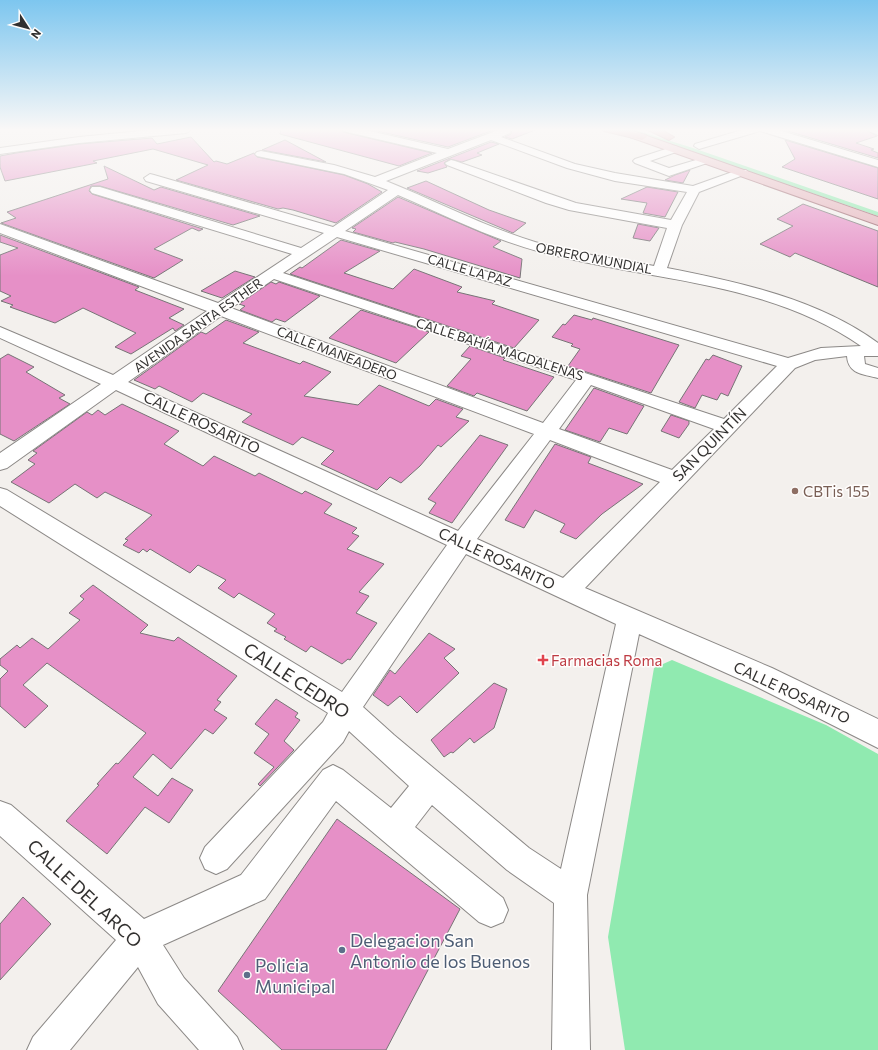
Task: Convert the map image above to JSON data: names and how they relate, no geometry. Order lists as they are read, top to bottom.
{
  "streets": {
    "street": [
      "OBRERO MUNDIAL",
      "CALLE LA PAZ",
      "AVENIDA SANTA ESTHER",
      "CALLE BAHÍA MAGDALENAS",
      "CALLE MANEADERO",
      "CALLE ROSARITO",
      "SAN QUINTÍN",
      "CALLE CEDRO",
      "CALLE DEL ARCO"
    ]
  },
  "crossings": [
    ["OBRERO MUNDIAL", "AVENIDA SANTA ESTHER"],
    ["OBRERO MUNDIAL", "SAN QUINTÍN"],
    ["CALLE LA PAZ", "AVENIDA SANTA ESTHER"],
    ["CALLE LA PAZ", "SAN QUINTÍN"],
    ["AVENIDA SANTA ESTHER", "CALLE BAHÍA MAGDALENAS"],
    ["AVENIDA SANTA ESTHER", "CALLE MANEADERO"],
    ["AVENIDA SANTA ESTHER", "CALLE ROSARITO"],
    ["CALLE BAHÍA MAGDALENAS", "SAN QUINTÍN"],
    ["CALLE MANEADERO", "SAN QUINTÍN"],
    ["CALLE ROSARITO", "SAN QUINTÍN"]
  ],
  "places": {
    "other": ["CBTis 155", "Delegacion San Antonio de los Buenos", "Policia Municipal"],
    "health": ["Farmacias Roma"]
  },
  "north": "bottom right"
}
